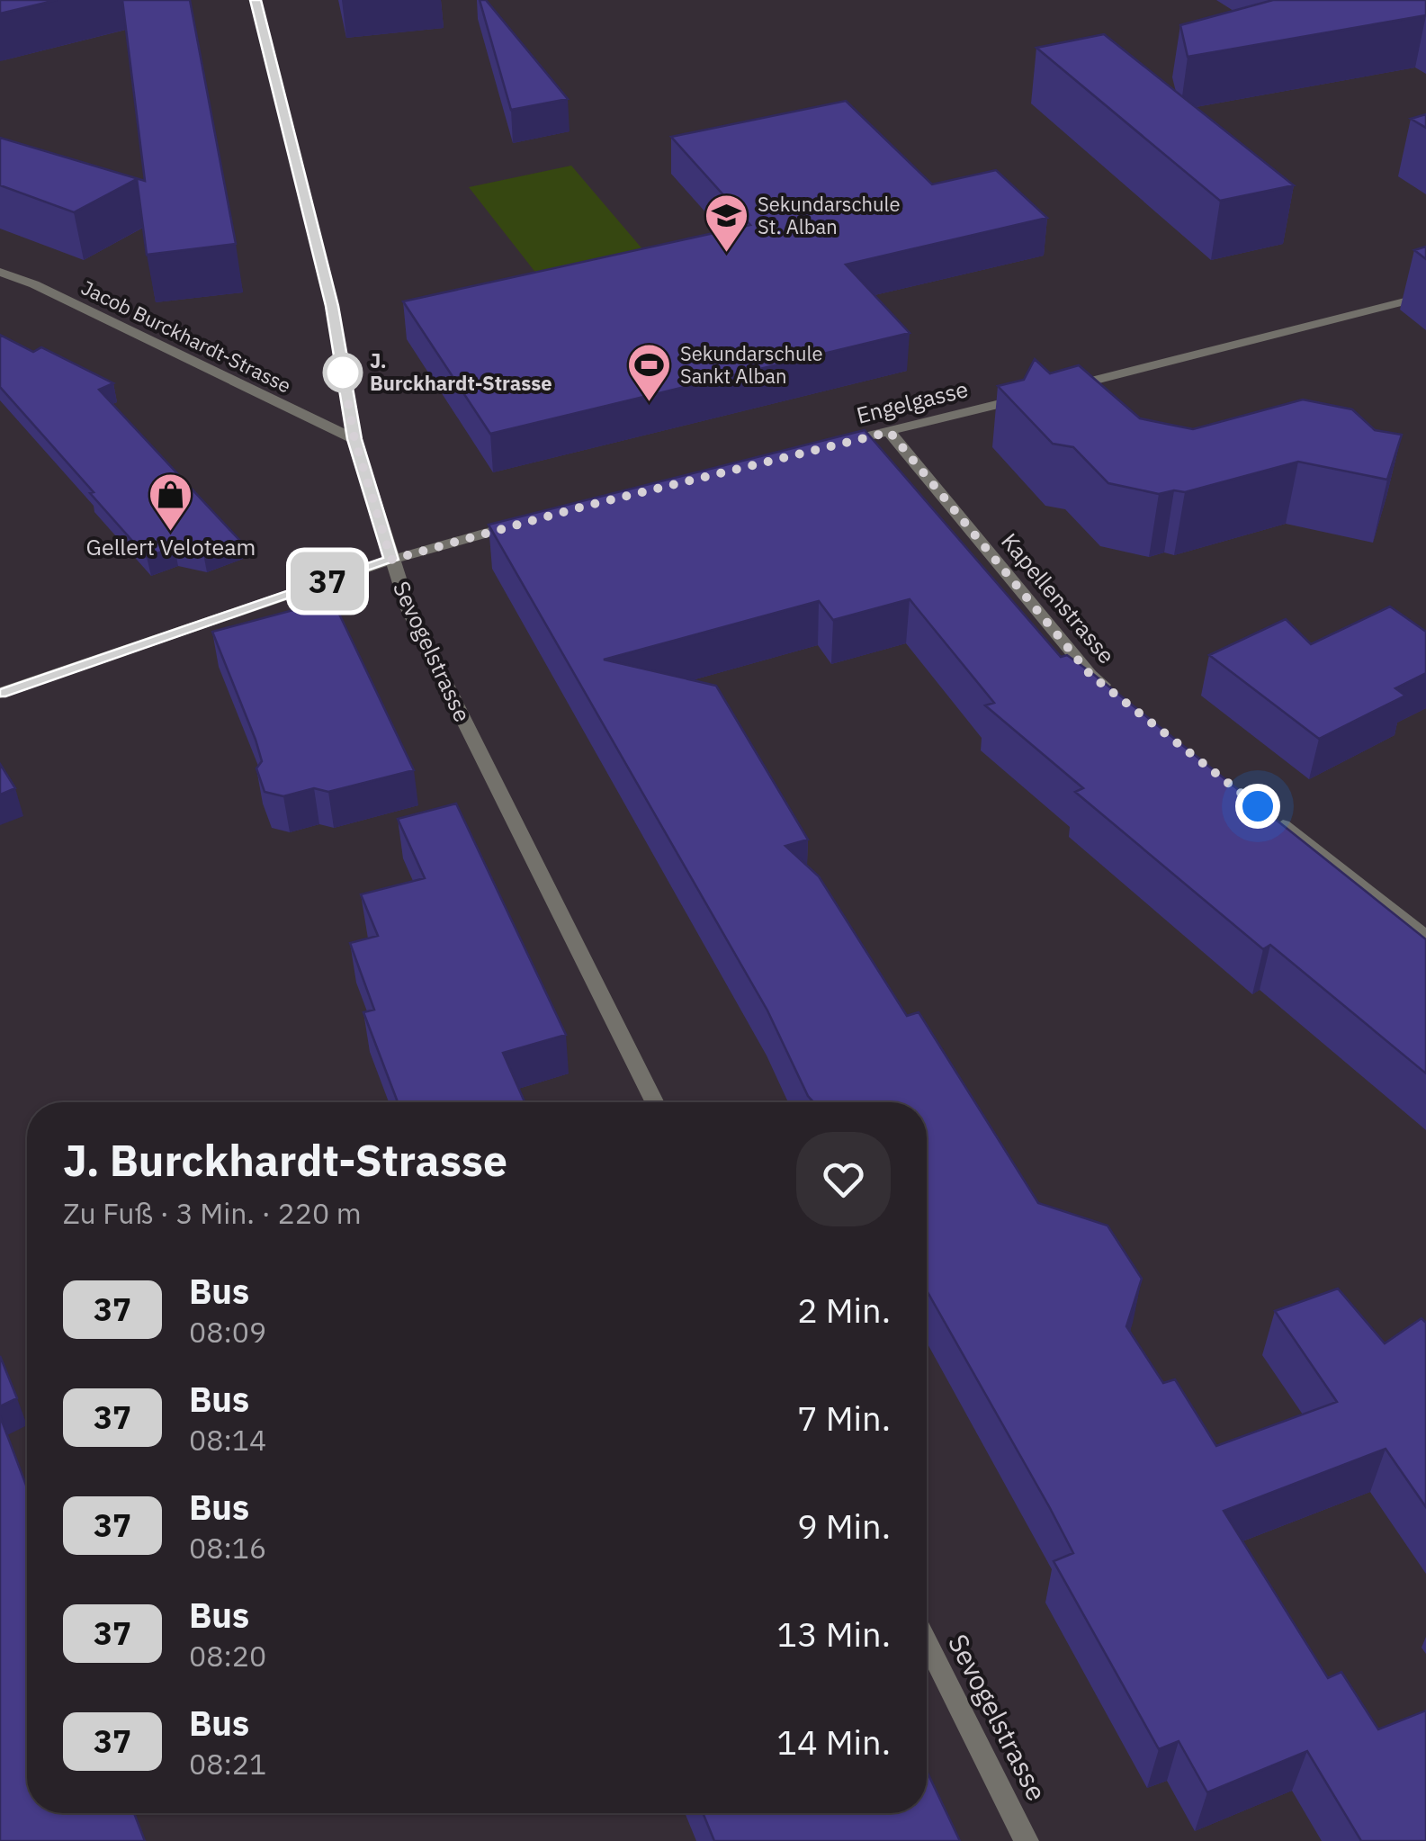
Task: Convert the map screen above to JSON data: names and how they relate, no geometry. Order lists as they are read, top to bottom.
{
  "streets": {
    "street": [
      "Jacob Burckhardt-Strasse",
      "Engelgasse",
      "Kapellenstrasse",
      "Sevogelstrasse"
    ]
  },
  "crossings": [
    ["Jacob Burckhardt-Strasse", "Sevogelstrasse"],
    ["Engelgasse", "Kapellenstrasse"]
  ],
  "places": {
    "school or university": ["Sekundarschule St. Alban"],
    "other": ["J. Burckhardt-Strasse"],
    "sports": ["Sekundarschule Sankt Alban"],
    "shop": ["Gellert Veloteam"]
  },
  "lines": ["bus line 37"],
  "page": {
    "on_map": "37",
    "heading": ["J. Burckhardt-Strasse", "Zu Fuß · 3 Min. · 220 m"],
    "list": [
      {
        "mark": "37",
        "name": "Bus",
        "note": "08:09",
        "value": "2 Min."
      },
      {
        "mark": "37",
        "name": "Bus",
        "note": "08:14",
        "value": "7 Min."
      },
      {
        "mark": "37",
        "name": "Bus",
        "note": "08:16",
        "value": "9 Min."
      },
      {
        "mark": "37",
        "name": "Bus",
        "note": "08:20",
        "value": "13 Min."
      },
      {
        "mark": "37",
        "name": "Bus",
        "note": "08:21",
        "value": "14 Min."
      }
    ]
  }
}
